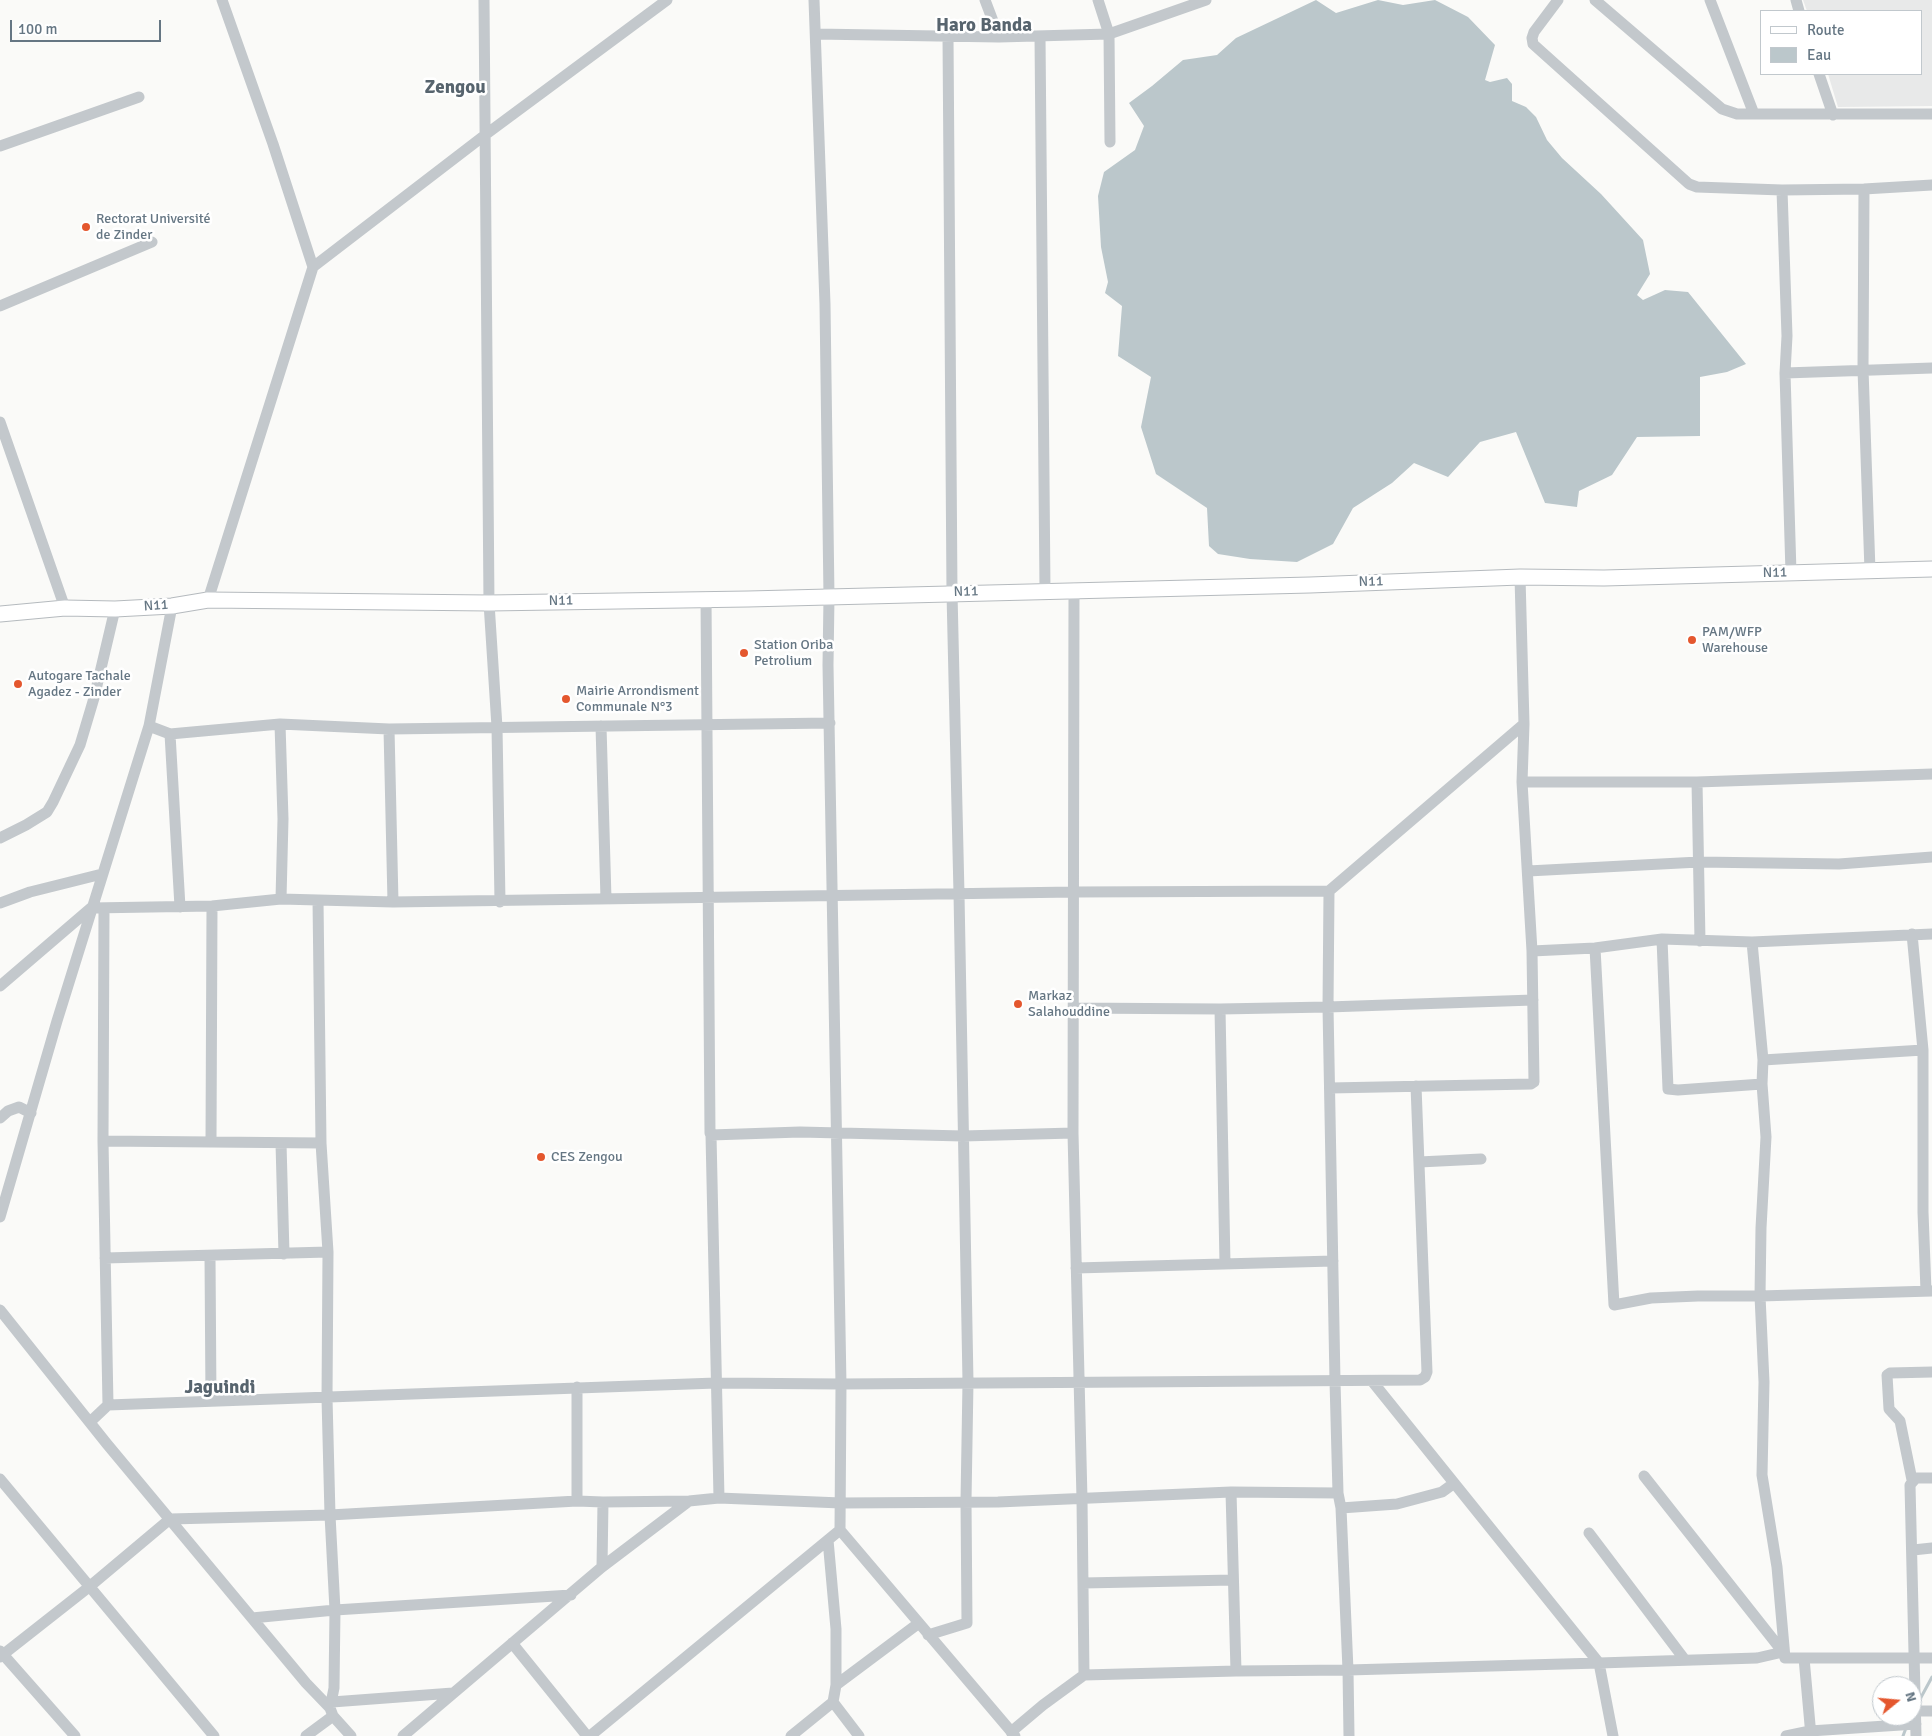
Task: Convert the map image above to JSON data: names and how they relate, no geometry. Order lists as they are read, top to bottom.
{
  "streets": {
    "main road": ["N11"]
  },
  "districts": ["Haro Banda", "Zengou", "Jaguindi"],
  "places": [
    "Rectorat Université de Zinder",
    "PAM/WFP Warehouse",
    "Station Oriba Petrolium",
    "Autogare Tachale Agadez - Zinder",
    "Mairie Arrondisment Communale N°3",
    "Markaz Salahouddine",
    "CES Zengou"
  ],
  "legend": ["Route", "Eau"],
  "scale_bar": "100 m",
  "north": "right"
}
